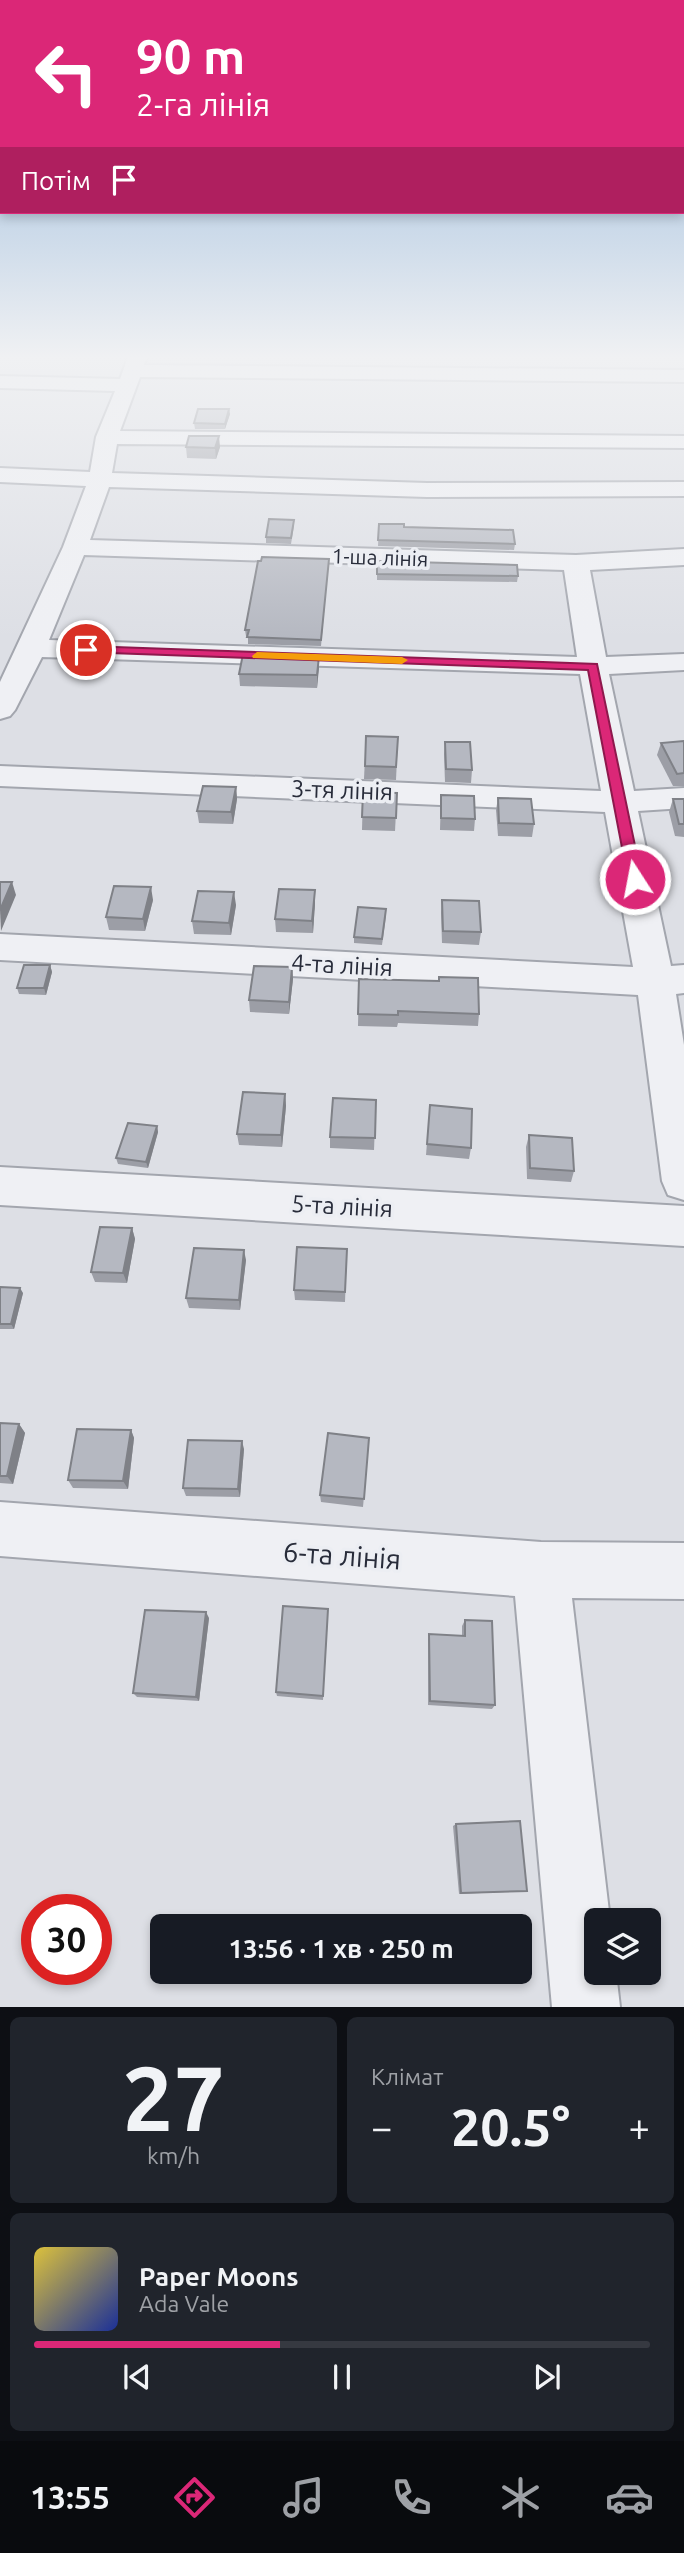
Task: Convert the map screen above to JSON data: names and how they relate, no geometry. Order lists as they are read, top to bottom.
{
  "streets": {
    "street": [
      "1-ша лінія",
      "3-тя лінія",
      "4-та лінія",
      "5-та лінія",
      "6-та лінія"
    ]
  },
  "page": {
    "turn": ["90 m", "2-га лінія"],
    "then": "Потім",
    "limit": "30",
    "trip": "13:56 · 1 хв · 250 m",
    "tile": [
      ["27", "km/h"],
      "Клімат"
    ],
    "heat": ["−", "20.5°", "+"],
    "song": ["Paper Moons", "Ada Vale"],
    "tabs": "13:55"
  }
}
